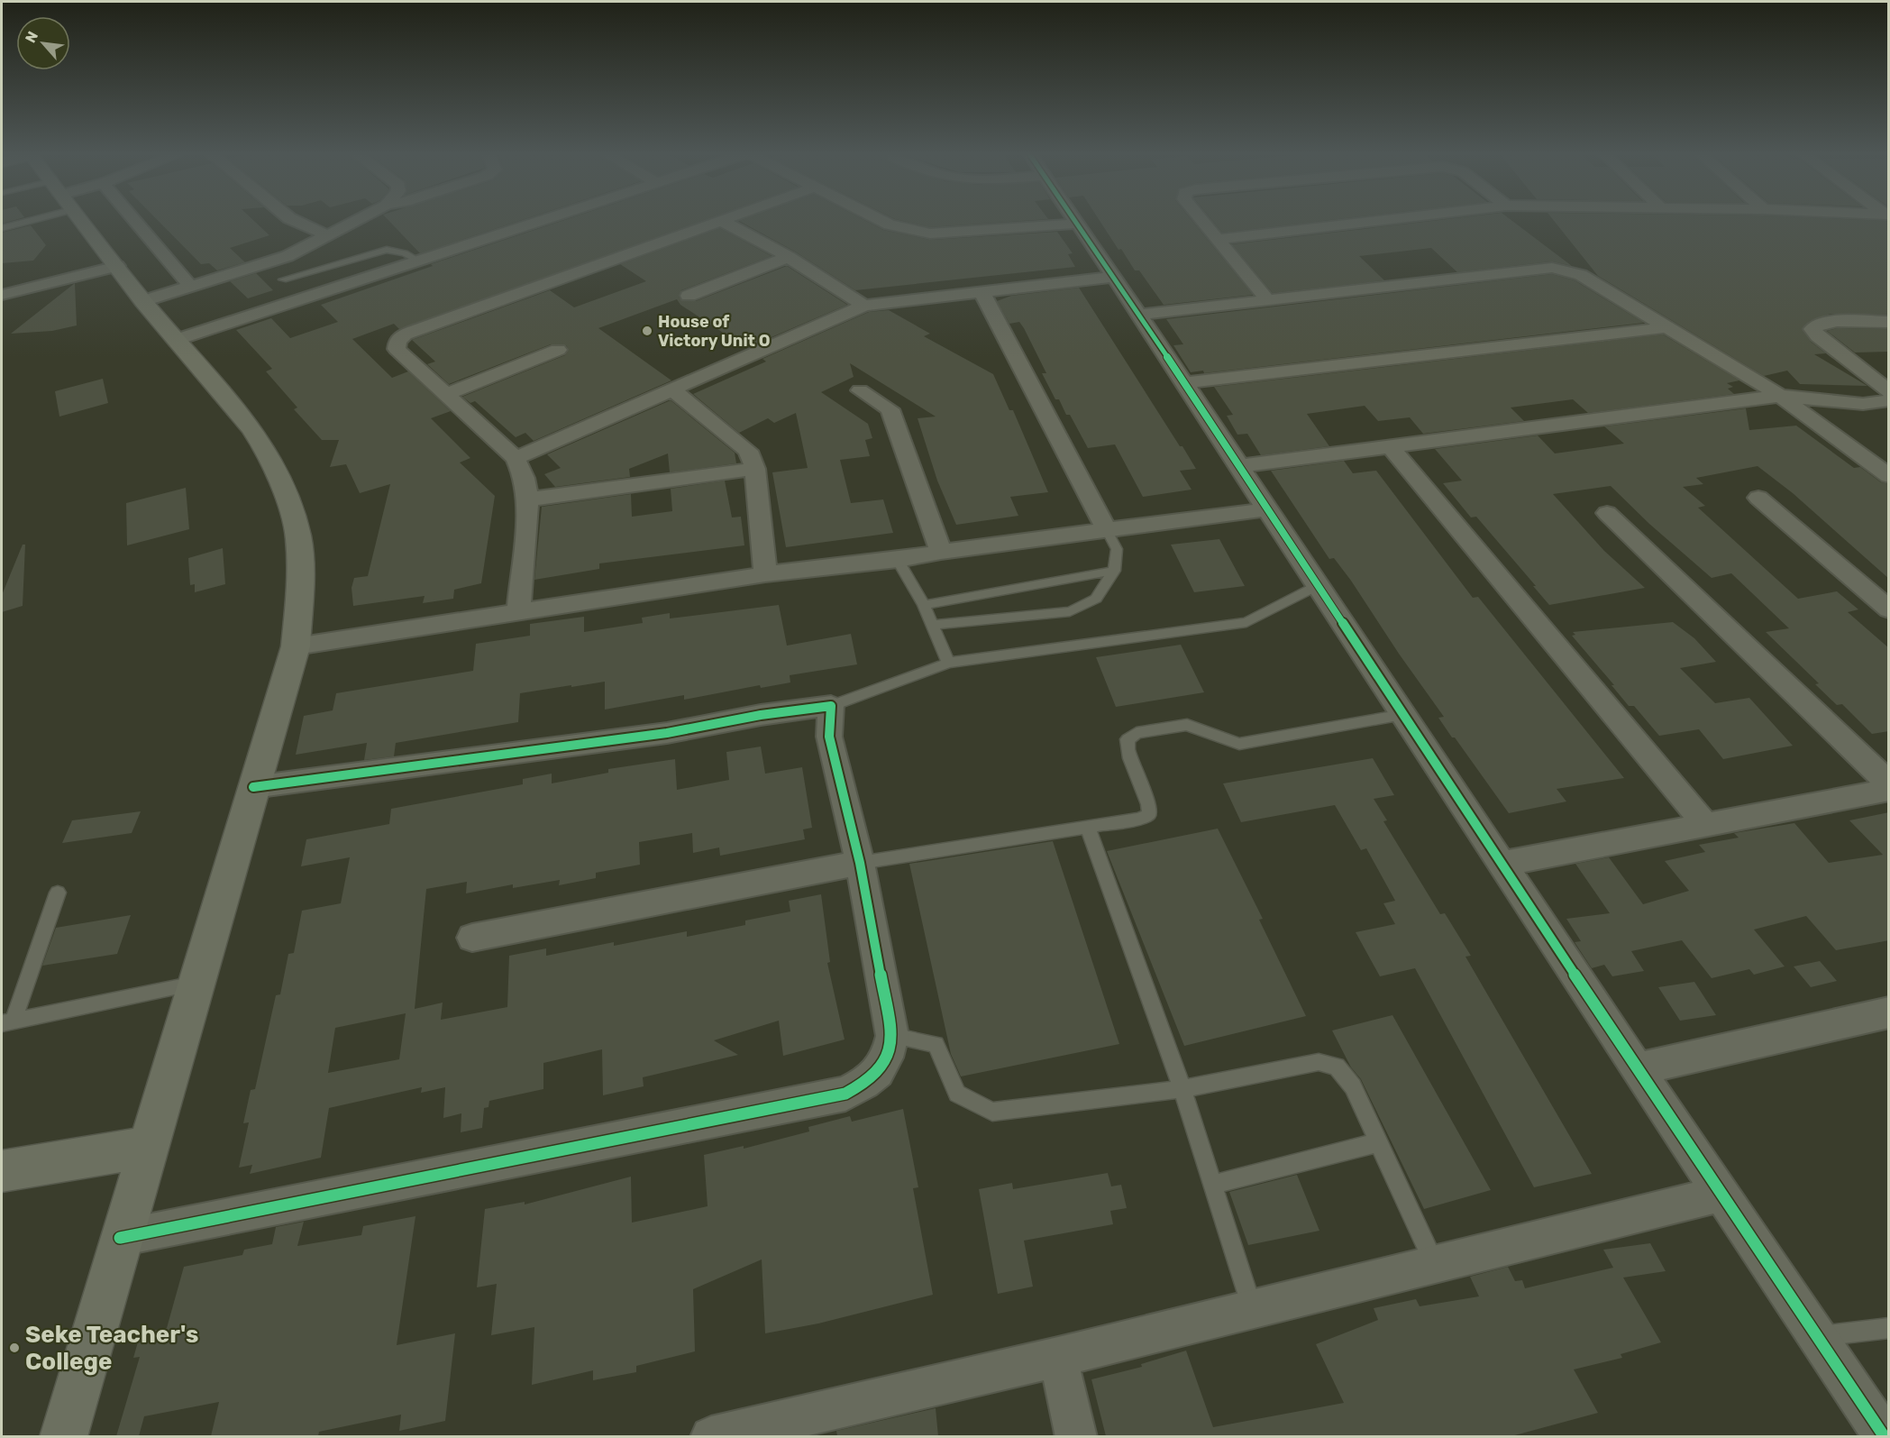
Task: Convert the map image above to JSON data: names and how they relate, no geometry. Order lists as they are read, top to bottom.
{
  "places": ["House of Victory Unit O", "Seke Teacher's College"],
  "north": "top left"
}
